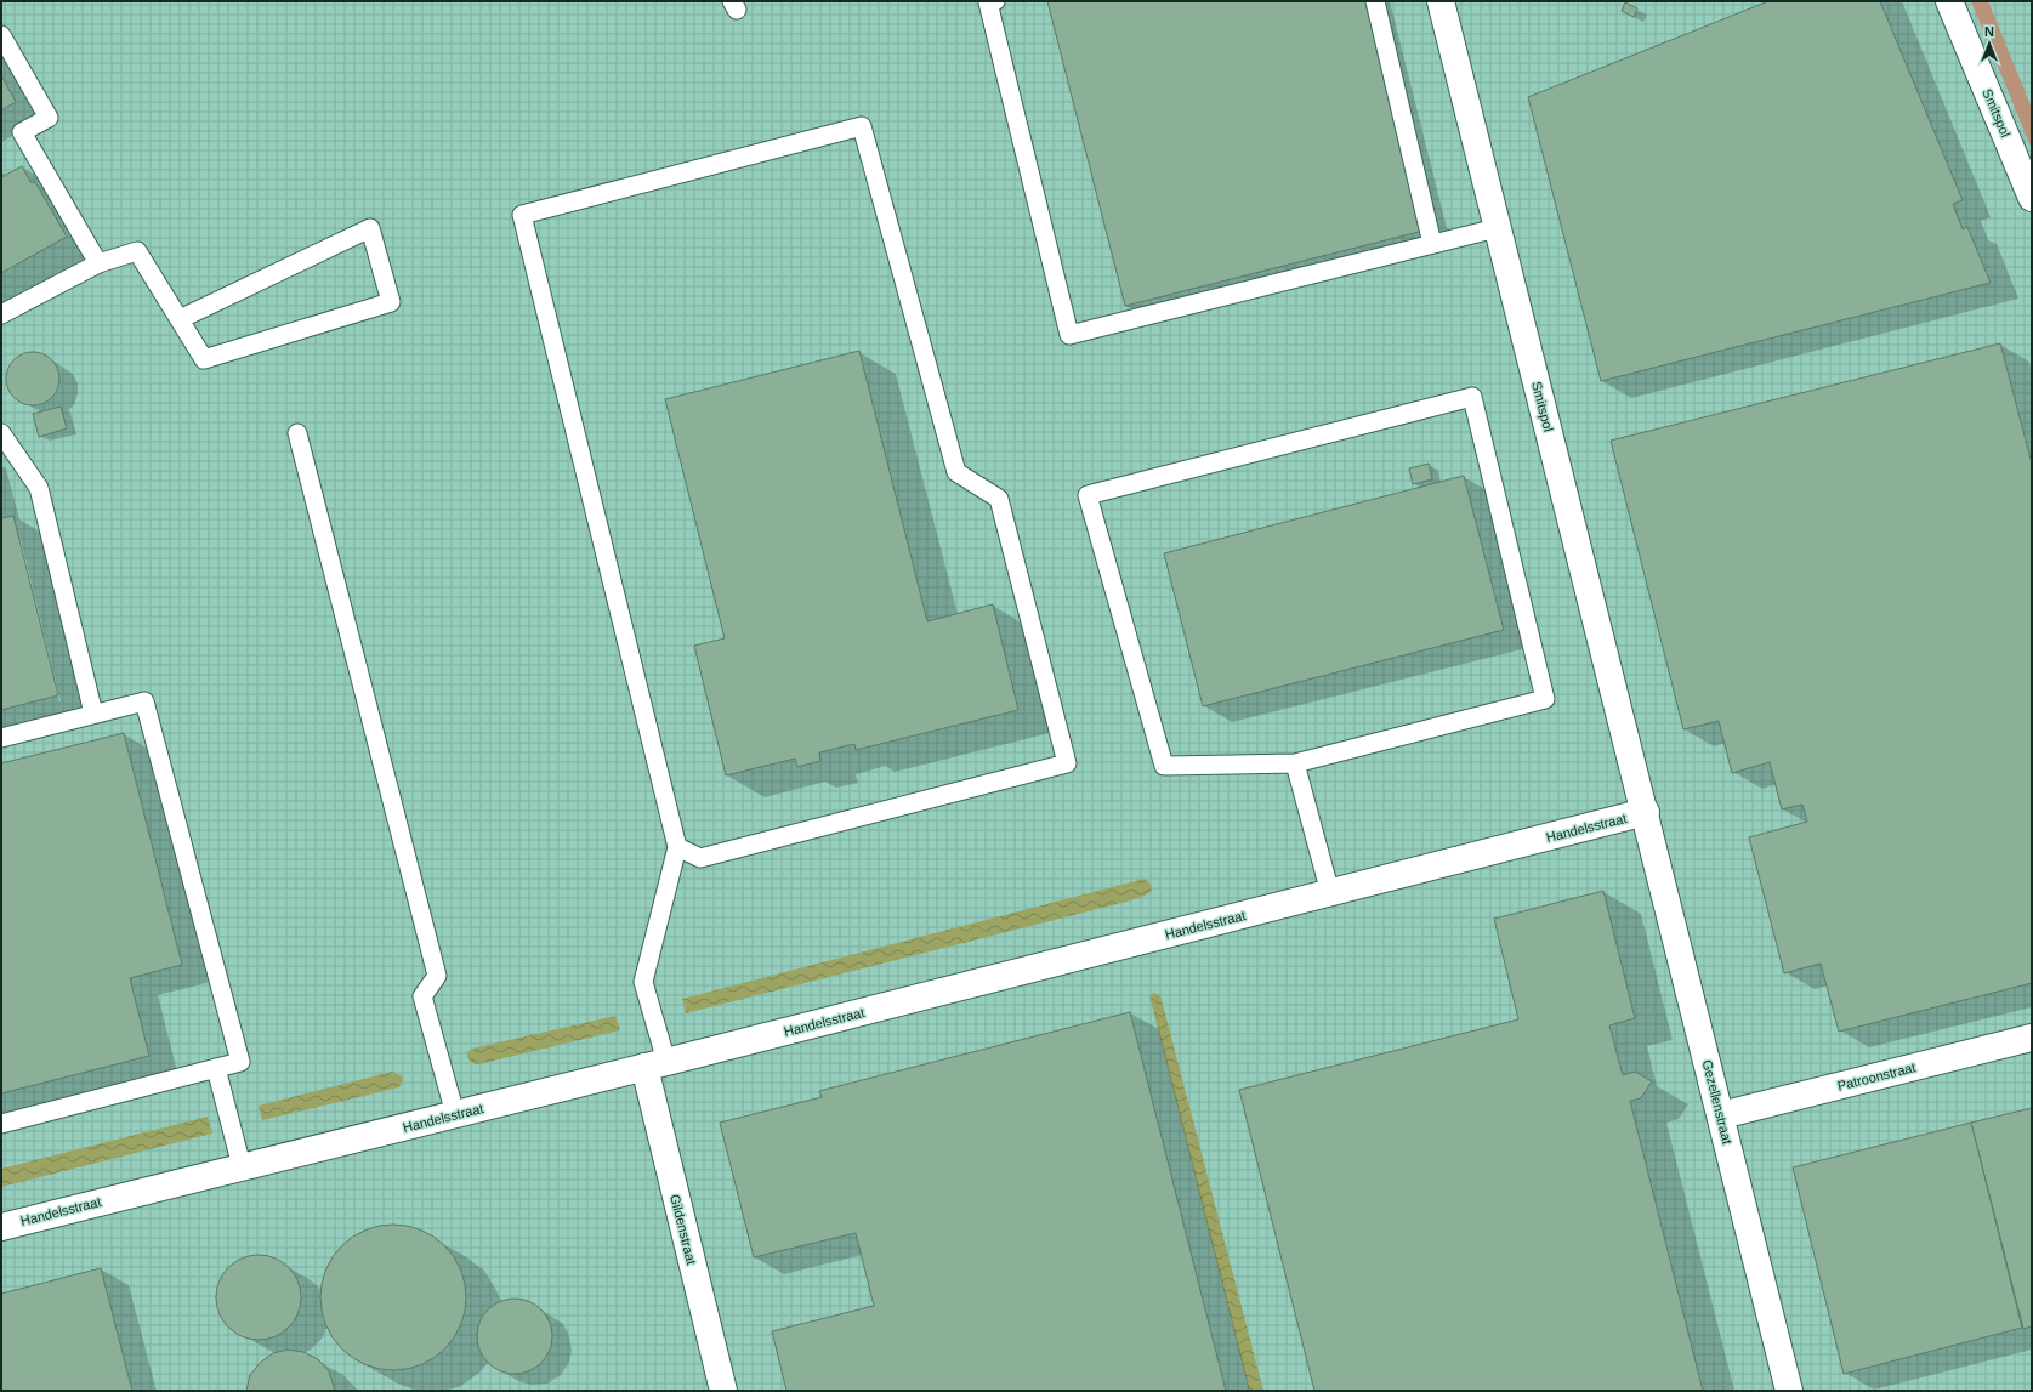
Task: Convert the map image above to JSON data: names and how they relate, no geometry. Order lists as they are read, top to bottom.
{
  "streets": {
    "street": [
      "Smitspol",
      "Handelsstraat",
      "Patroonstraat",
      "Gezellenstraat",
      "Gildenstraat"
    ]
  },
  "crossings": [
    ["Smitspol", "Handelsstraat"],
    ["Smitspol", "Gezellenstraat"],
    ["Handelsstraat", "Gezellenstraat"],
    ["Handelsstraat", "Gildenstraat"],
    ["Patroonstraat", "Gezellenstraat"]
  ],
  "north": "top"
}
